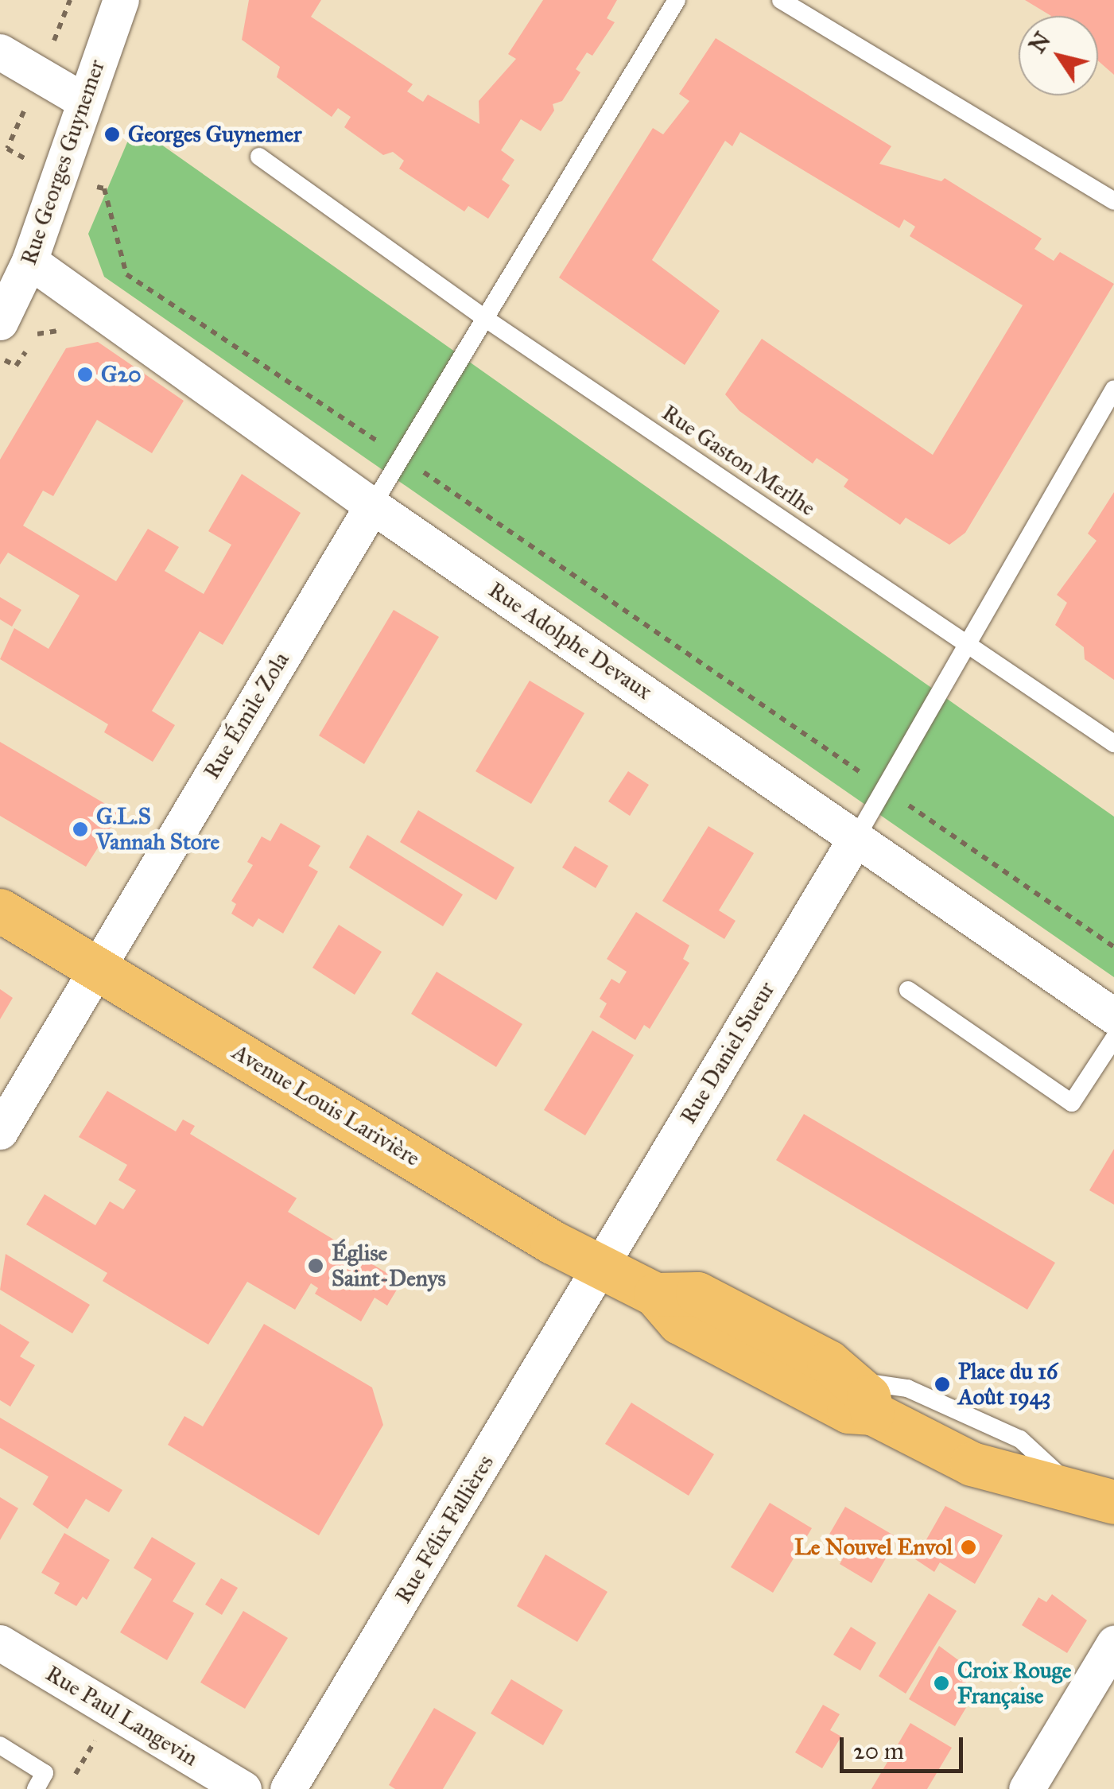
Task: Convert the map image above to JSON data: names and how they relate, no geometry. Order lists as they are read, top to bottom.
{
  "streets": {
    "main road": ["Avenue Louis Larivière"],
    "street": [
      "Rue Georges Guynemer",
      "Rue Adolphe Devaux",
      "Rue Émile Zola",
      "Rue Daniel Sueur",
      "Rue Félix Fallières",
      "Rue Paul Langevin"
    ],
    "lane": ["Rue Gaston Merlhe"]
  },
  "crossings": [
    ["Rue Georges Guynemer", "Rue Adolphe Devaux"],
    ["Rue Adolphe Devaux", "Rue Émile Zola"],
    ["Rue Adolphe Devaux", "Rue Daniel Sueur"],
    ["Rue Émile Zola", "Avenue Louis Larivière"],
    ["Rue Daniel Sueur", "Avenue Louis Larivière"],
    ["Rue Daniel Sueur", "Rue Félix Fallières"],
    ["Avenue Louis Larivière", "Rue Félix Fallières"]
  ],
  "places": [
    "Georges Guynemer",
    "G20",
    "G.L.S Vannah Store",
    "Église Saint-Denys",
    "Place du 16 Août 1943",
    "Le Nouvel Envol",
    "Croix Rouge Française"
  ],
  "scale_bar": "20 m",
  "north": "top left"
}
